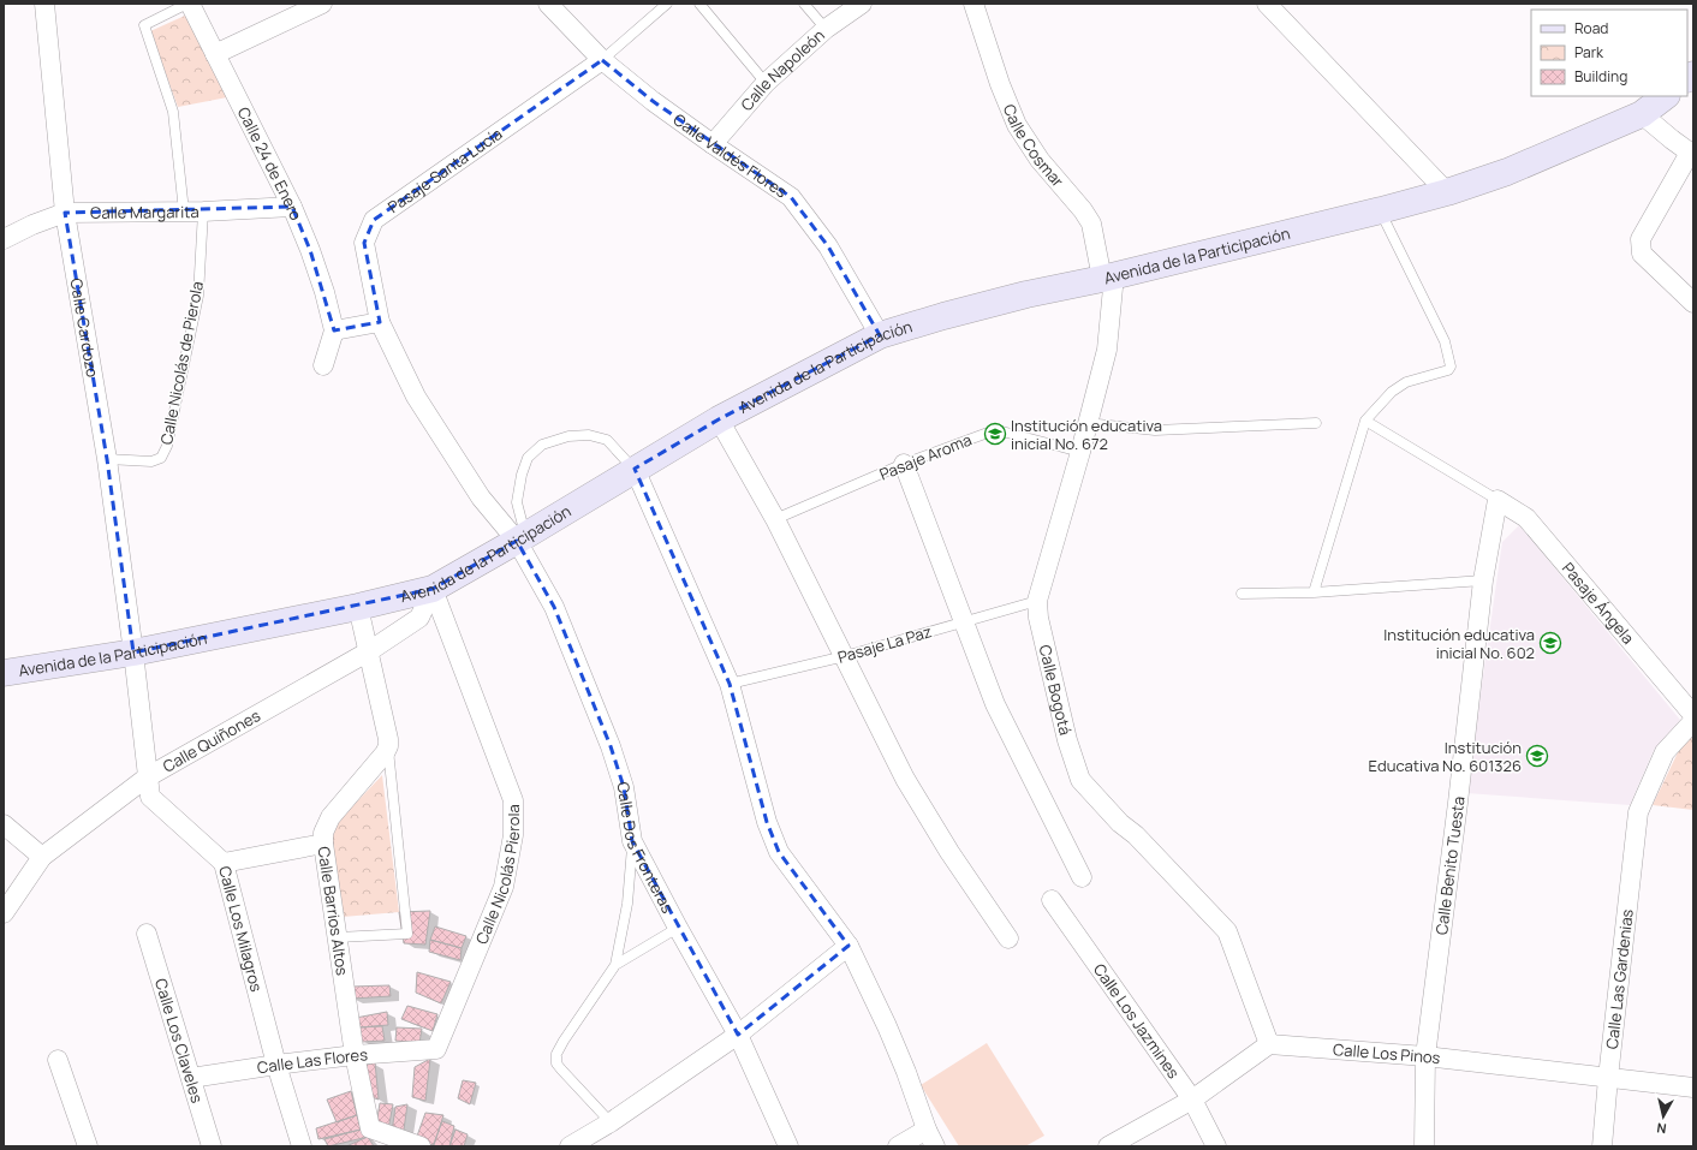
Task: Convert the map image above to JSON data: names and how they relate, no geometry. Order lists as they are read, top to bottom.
{
  "streets": {
    "main road": ["Avenida de la Participación"],
    "street": [
      "Calle Napoleón",
      "Calle Cosmar",
      "Calle Valdés Flores",
      "Calle 24 de Enero",
      "Pasaje Santa Lucía",
      "Calle Margarita",
      "Calle Cardozo",
      "Pasaje Ángela",
      "Calle Bogotá",
      "Calle Quiñones",
      "Calle Dos Fronteras",
      "Calle Benito Tuesta",
      "Calle Nicolás Pierola",
      "Calle Barrios Altos",
      "Calle Los Milagros",
      "Calle Las Gardenias",
      "Calle Los Jazmines",
      "Calle Los Claveles",
      "Calle Los Pinos",
      "Calle Las Flores"
    ],
    "lane": ["Calle Nicolás de Pierola", "Pasaje Aroma", "Pasaje La Paz"]
  },
  "crossings": [
    ["Calle Napoleón", "Calle Valdés Flores"],
    ["Calle Cosmar", "Avenida de la Participación"],
    ["Calle Cosmar", "Calle Bogotá"],
    ["Calle Valdés Flores", "Pasaje Santa Lucía"],
    ["Calle Valdés Flores", "Avenida de la Participación"],
    ["Calle 24 de Enero", "Calle Margarita"],
    ["Calle 24 de Enero", "Calle Nicolás de Pierola"],
    ["Calle Margarita", "Calle Cardozo"],
    ["Calle Margarita", "Calle Nicolás de Pierola"],
    ["Avenida de la Participación", "Calle Cardozo"],
    ["Avenida de la Participación", "Calle Bogotá"],
    ["Avenida de la Participación", "Calle Quiñones"],
    ["Avenida de la Participación", "Calle Dos Fronteras"],
    ["Avenida de la Participación", "Calle Nicolás Pierola"],
    ["Avenida de la Participación", "Calle Los Milagros"],
    ["Calle Cardozo", "Calle Nicolás de Pierola"],
    ["Calle Cardozo", "Calle Los Milagros"],
    ["Pasaje Aroma", "Calle Bogotá"],
    ["Pasaje Ángela", "Calle Benito Tuesta"],
    ["Pasaje La Paz", "Calle Bogotá"],
    ["Calle Bogotá", "Calle Los Pinos"],
    ["Calle Quiñones", "Calle Nicolás Pierola"],
    ["Calle Quiñones", "Calle Los Milagros"],
    ["Calle Benito Tuesta", "Calle Los Pinos"],
    ["Calle Nicolás Pierola", "Calle Las Flores"],
    ["Calle Barrios Altos", "Calle Las Flores"],
    ["Calle Los Milagros", "Calle Las Flores"],
    ["Calle Las Gardenias", "Calle Los Pinos"],
    ["Calle Los Claveles", "Calle Las Flores"]
  ],
  "places": {
    "school or university": ["Institución educativa inicial No. 672", "Institución educativa inicial No. 602", "Institución Educativa No. 601326"]
  },
  "legend": ["Road", "Park", "Building"],
  "north": "bottom"
}
